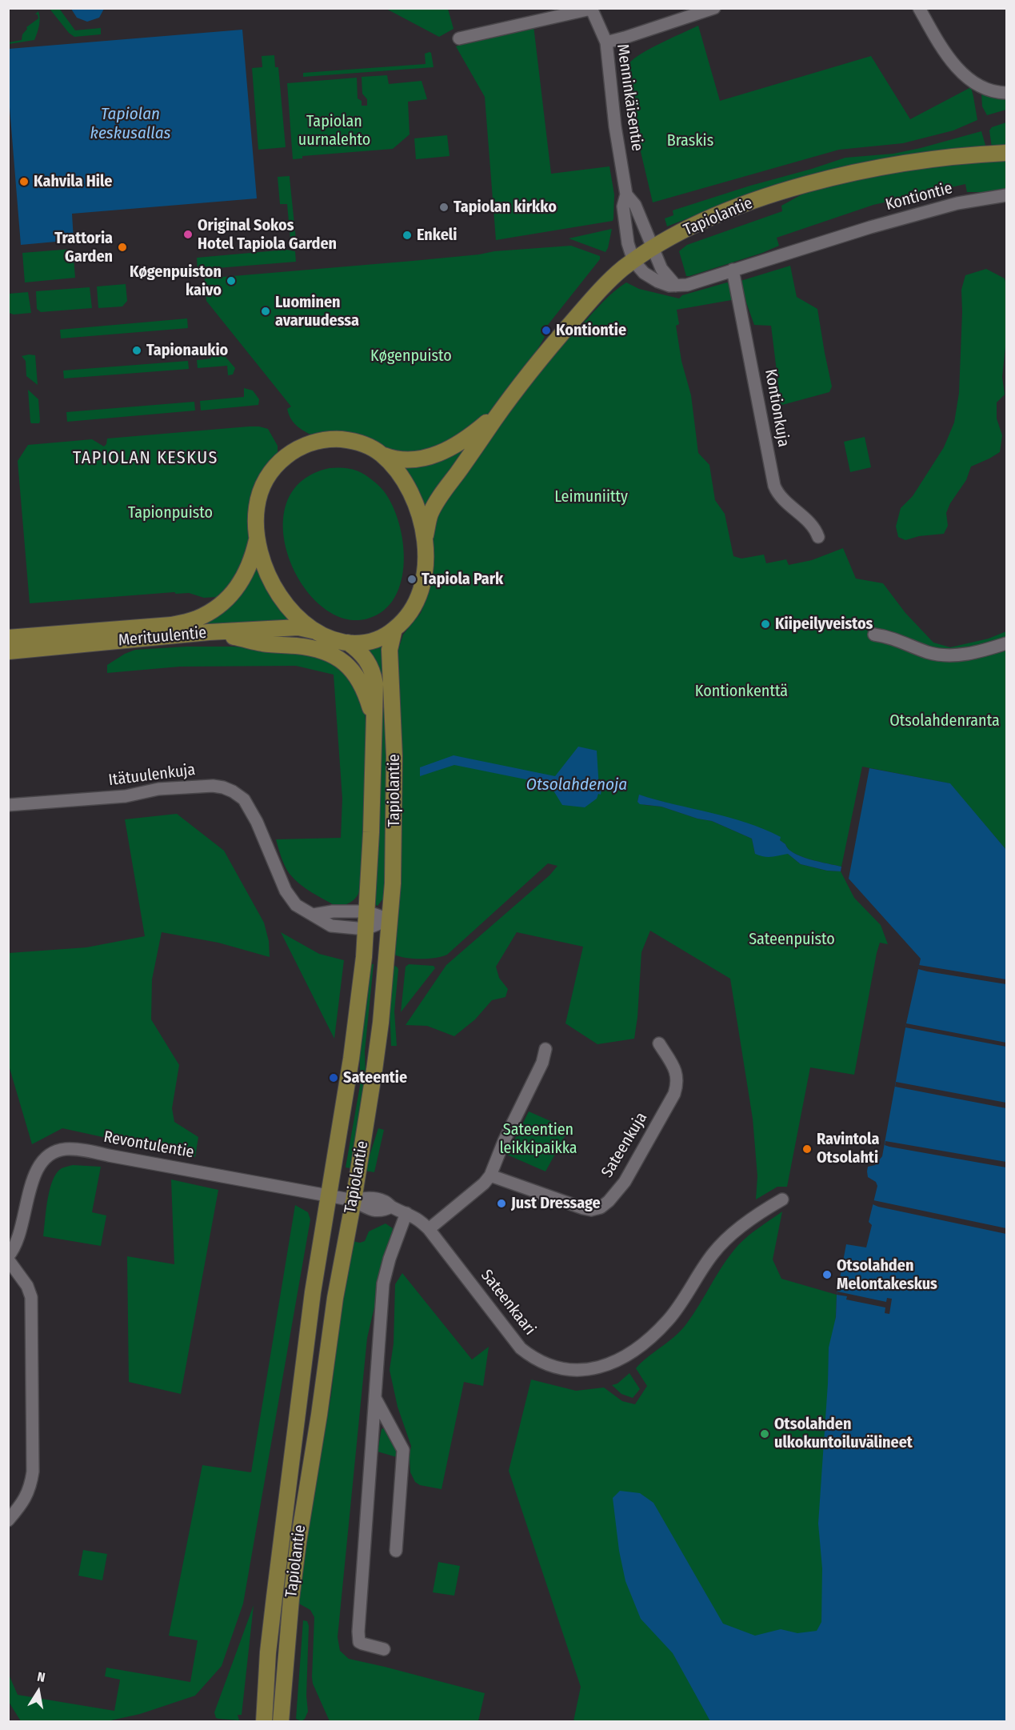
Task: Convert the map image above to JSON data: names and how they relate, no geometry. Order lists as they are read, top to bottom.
{
  "streets": {
    "main road": ["Tapiolantie", "Merituulentie"],
    "street": [
      "Menninkäisentie",
      "Kontiontie",
      "Kontionkuja",
      "Itätuulenkuja",
      "Revontulentie",
      "Sateenkuja",
      "Sateenkaari"
    ]
  },
  "crossings": [
    ["Menninkäisentie", "Kontiontie"],
    ["Menninkäisentie", "Tapiolantie"],
    ["Kontiontie", "Tapiolantie"],
    ["Kontiontie", "Kontionkuja"],
    ["Tapiolantie", "Itätuulenkuja"],
    ["Tapiolantie", "Revontulentie"],
    ["Tapiolantie", "Sateenkaari"],
    ["Revontulentie", "Sateenkaari"]
  ],
  "districts": ["TAPIOLAN KESKUS"],
  "water": ["Tapiolan keskusallas", "Otsolahdenoja"],
  "parks": [
    "Tapiolan uurnalehto",
    "Braskis",
    "Køgenpuisto",
    "Leimuniitty",
    "Tapionpuisto",
    "Kontionkenttä",
    "Otsolahdenranta",
    "Sateenpuisto",
    "Sateentien leikkipaikka"
  ],
  "places": [
    "Kahvila Hile",
    "Tapiolan kirkko",
    "Original Sokos Hotel Tapiola Garden",
    "Enkeli",
    "Trattoria Garden",
    "Køgenpuiston kaivo",
    "Luominen avaruudessa",
    "Kontiontie",
    "Tapionaukio",
    "Tapiola Park",
    "Kiipeilyveistos",
    "Sateentie",
    "Ravintola Otsolahti",
    "Just Dressage",
    "Otsolahden Melontakeskus",
    "Otsolahden ulkokuntoiluvälineet"
  ],
  "north": "top"
}
